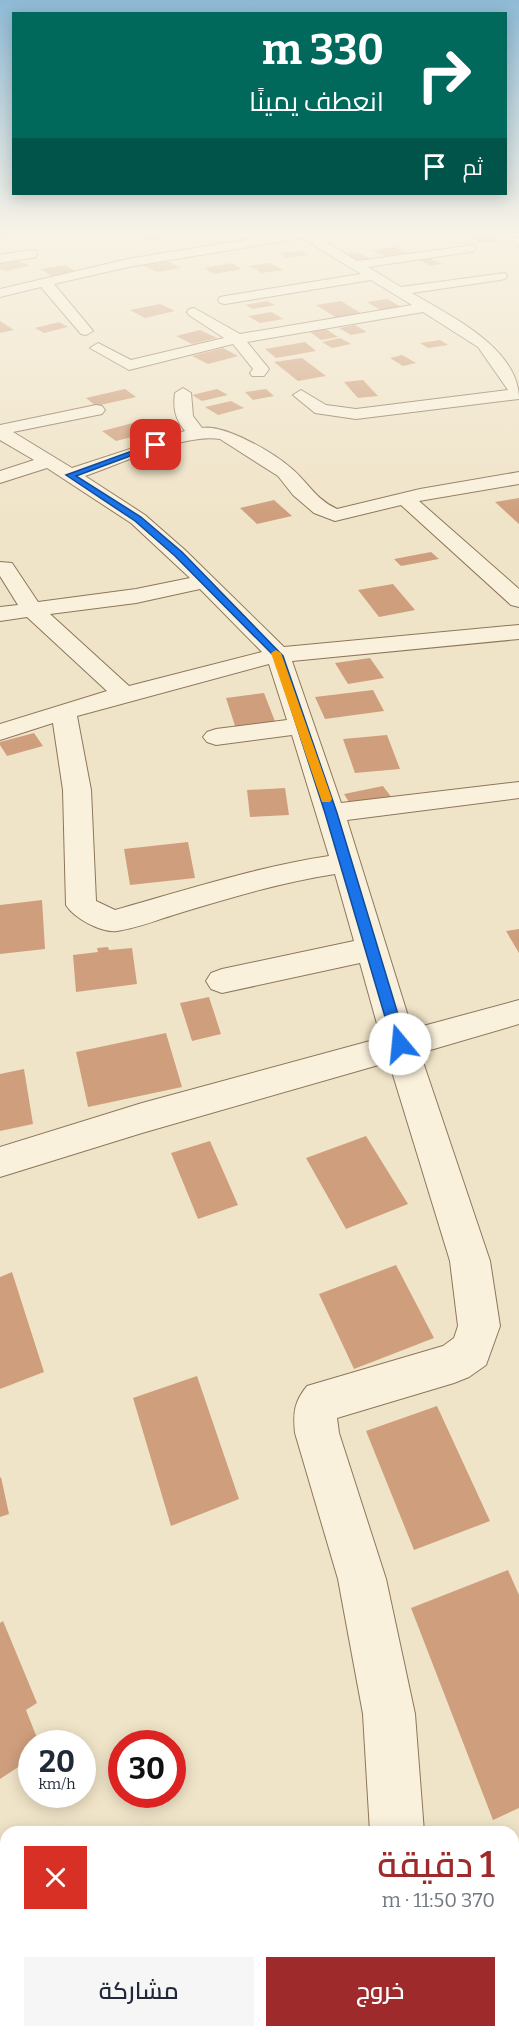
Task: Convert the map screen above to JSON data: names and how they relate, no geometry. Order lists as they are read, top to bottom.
{
  "page": {
    "turn": ["330 m", "انعطف يمينًا"],
    "then": "ثم",
    "speed": "20 km/h",
    "limit": "30",
    "heading": ["1 دقيقة", "370 m · 11:50"],
    "buttons": ["خروج", "مشاركة"]
  }
}
